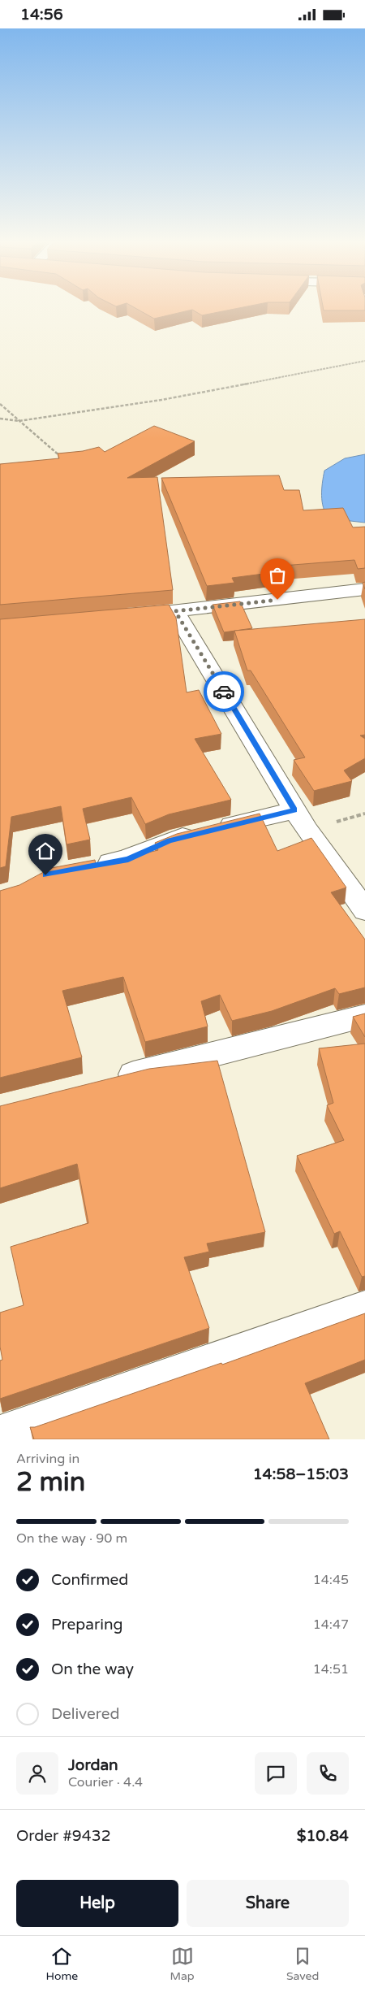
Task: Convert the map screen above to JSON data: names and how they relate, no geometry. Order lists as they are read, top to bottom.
{
  "page": {
    "status": "14:56",
    "heading": ["2 min", "Arriving in", "14:58–15:03"],
    "panel": [
      "Jordan",
      "Courier · 4.4",
      "Order #9432",
      "$10.84"
    ],
    "bar": "On the way · 90 m",
    "list": [
      ["Confirmed", "14:45"],
      ["Preparing", "14:47"],
      ["On the way", "14:51"],
      "Delivered"
    ],
    "buttons": ["Help", "Share"],
    "tabs": ["Home", "Map", "Saved"]
  }
}
